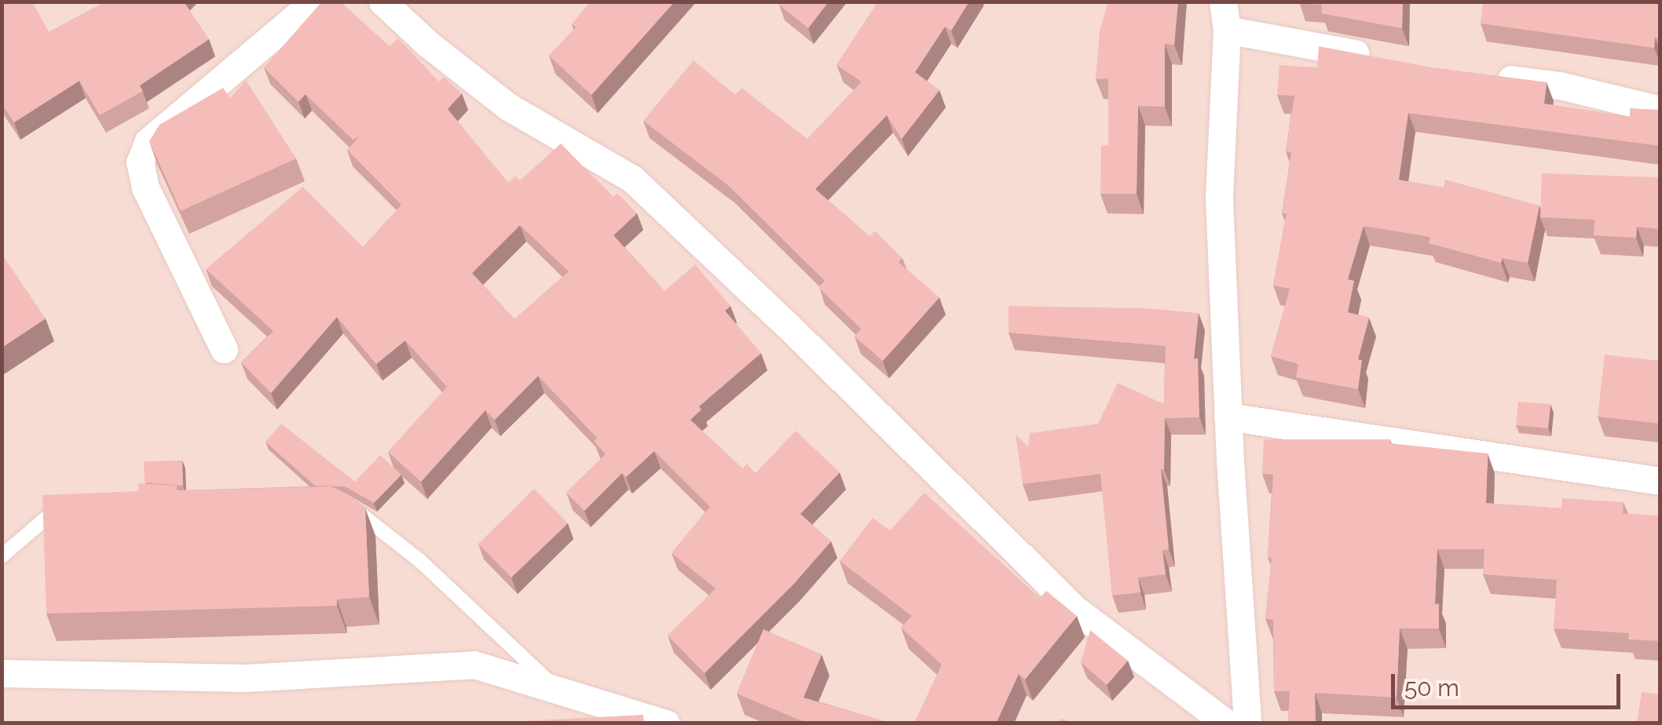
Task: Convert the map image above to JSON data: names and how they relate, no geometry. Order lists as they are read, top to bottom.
{
  "scale_bar": "50 m"
}
